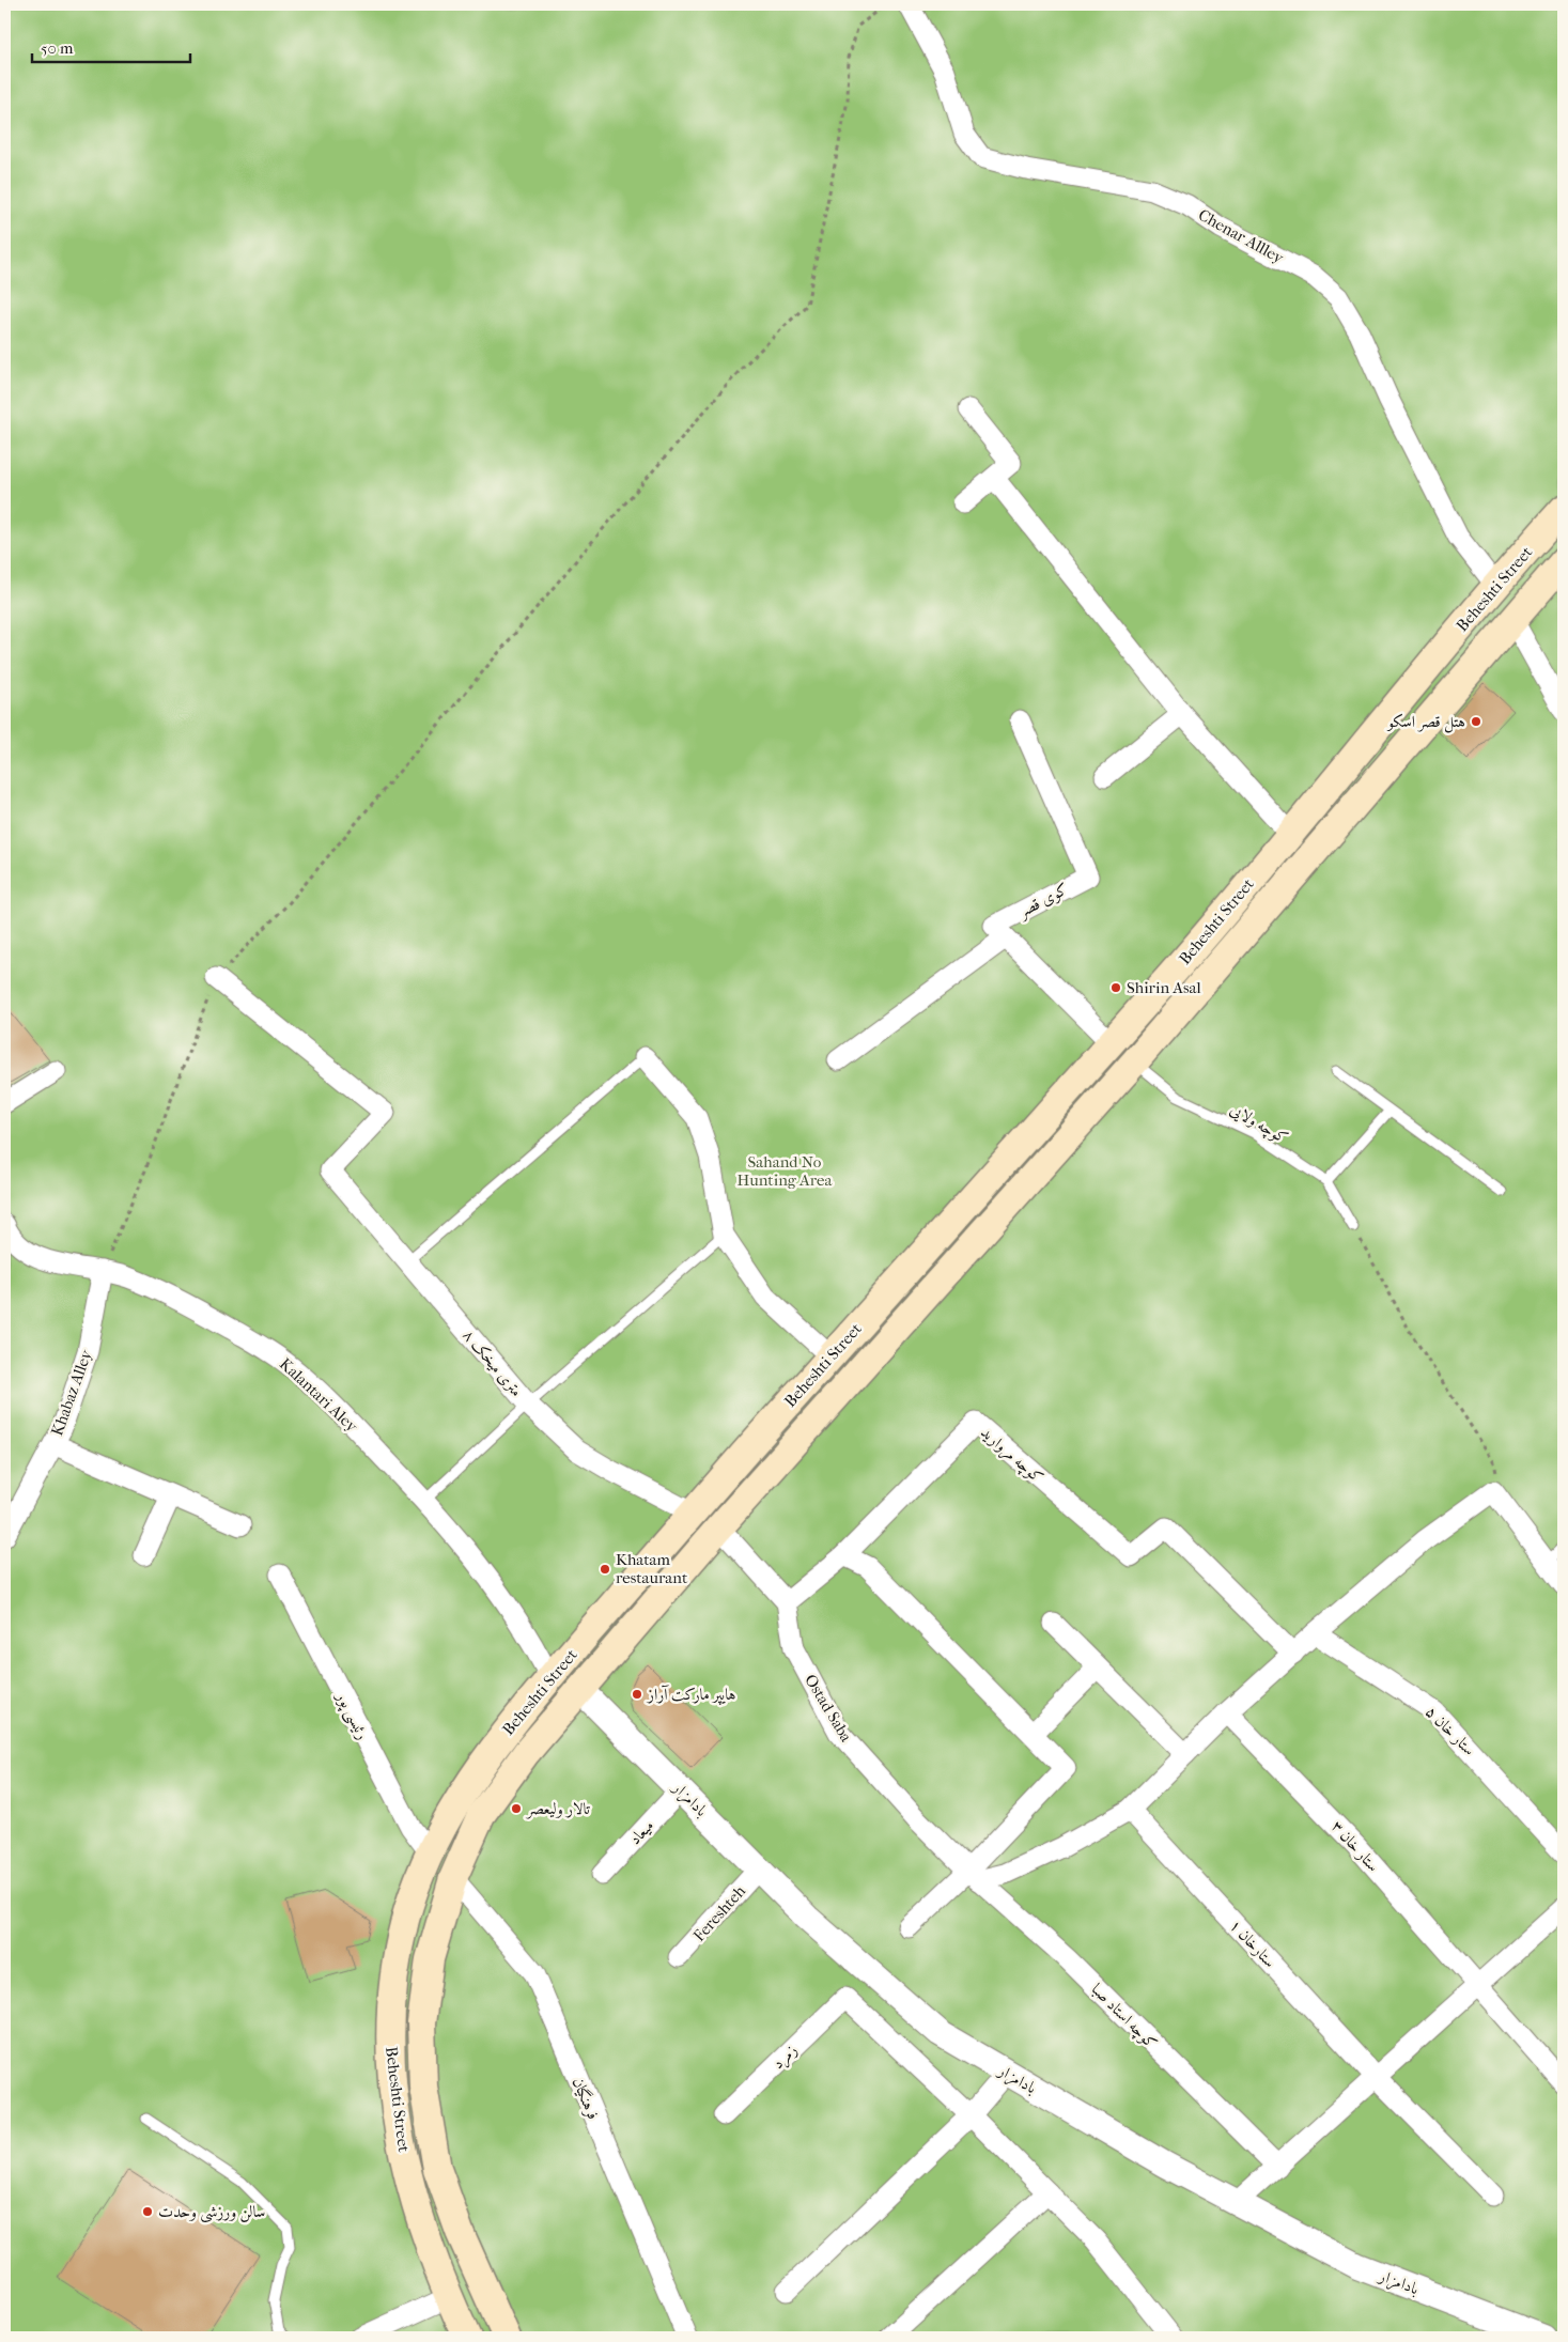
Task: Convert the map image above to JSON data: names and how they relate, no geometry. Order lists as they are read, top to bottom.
{
  "streets": {
    "main road": ["Beheshti Street"],
    "street": [
      "Chenar Allley",
      "کوی قصر",
      "۸ متری میخک",
      "Khabaz Alley",
      "Kalantari Aley",
      "کوچه مروارید",
      "Ostad Saba",
      "رئیسی پور",
      "ستار خان ۵",
      "بادامزار",
      "میعاد",
      "ستار خان ۳",
      "Fereshteh",
      "ستارخان ۱",
      "کوچه استاد صبا",
      "زمرد",
      "فرهنگیان"
    ],
    "lane": ["کوچه ولایی"]
  },
  "crossings": [
    ["Chenar Allley", "Beheshti Street"],
    ["Beheshti Street", "کوچه ولایی"],
    ["Beheshti Street", "۸ متری میخک"],
    ["Beheshti Street", "Kalantari Aley"],
    ["Beheshti Street", "رئیسی پور"],
    ["Beheshti Street", "بادامزار"],
    ["Beheshti Street", "فرهنگیان"],
    ["Khabaz Alley", "Kalantari Aley"],
    ["Ostad Saba", "کوچه استاد صبا"],
    ["بادامزار", "میعاد"],
    ["بادامزار", "Fereshteh"]
  ],
  "parks": ["Sahand No Hunting Area"],
  "places": [
    "هتل قصر اسکو",
    "Shirin Asal",
    "Khatam restaurant",
    "هایپر مارکت آراز",
    "تالار ولیعصر",
    "سالن ورزشی وحدت"
  ],
  "scale_bar": "50 m"
}
